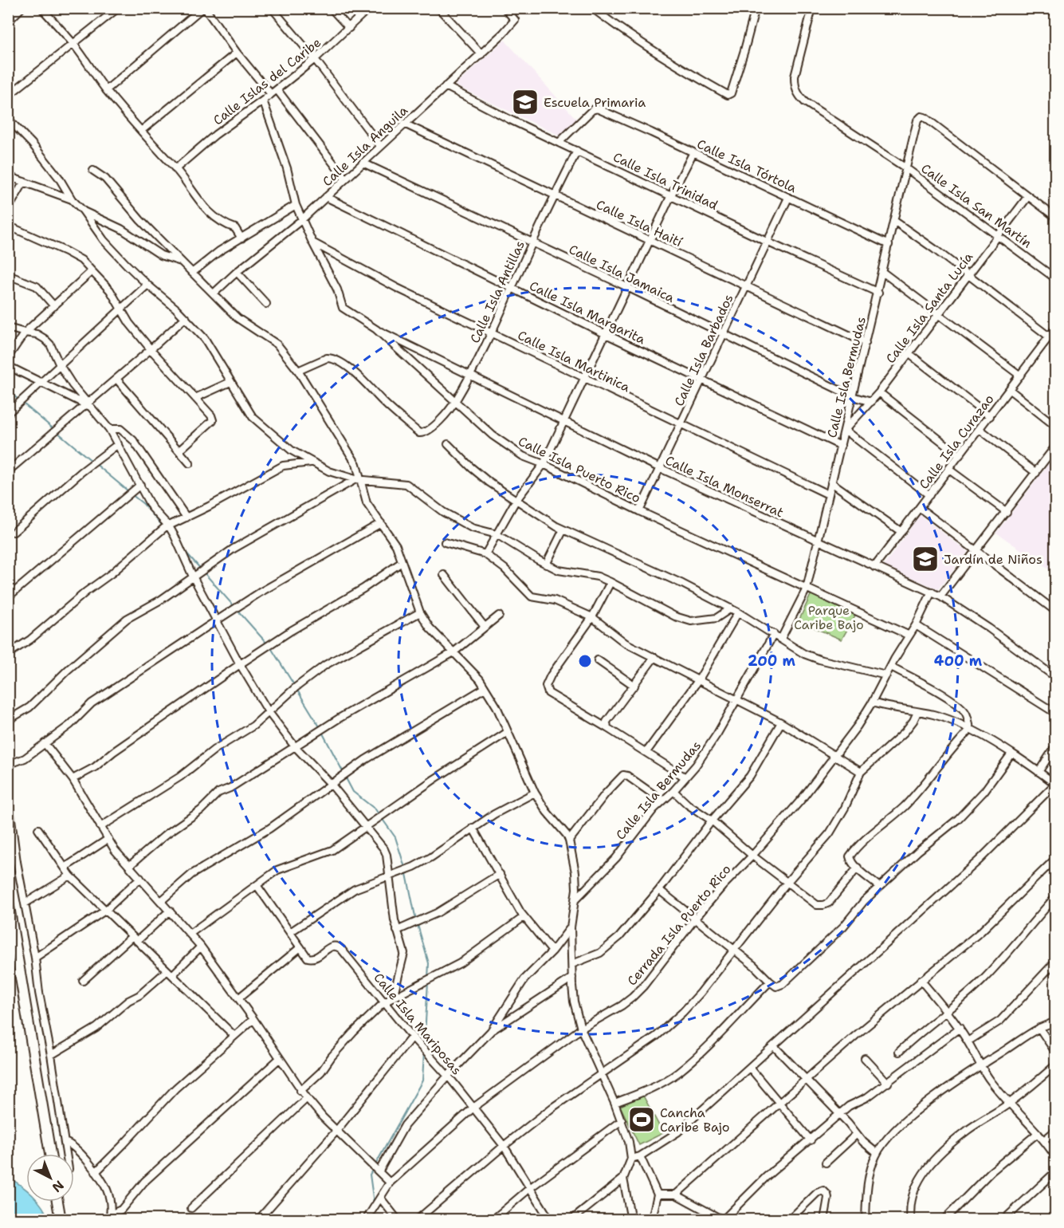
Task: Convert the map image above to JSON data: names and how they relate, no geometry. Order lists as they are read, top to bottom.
{
  "streets": {
    "street": [
      "Calle Islas del Caribe",
      "Calle Isla Anguila",
      "Calle Isla Tórtola",
      "Calle Isla Trinidad",
      "Calle Isla San Martín",
      "Calle Isla Haití",
      "Calle Isla Jamaica",
      "Calle Isla Antillas",
      "Calle Isla Santa Lucía",
      "Calle Isla Margarita",
      "Calle Isla Barbados",
      "Calle Isla Martinica",
      "Calle Isla Bermudas",
      "Calle Isla Curazao",
      "Calle Isla Puerto Rico",
      "Calle Isla Monserrat",
      "Cerrada Isla Puerto Rico",
      "Calle Isla Mariposas"
    ]
  },
  "crossings": [
    ["Calle Islas del Caribe", "Calle Isla Puerto Rico"],
    ["Calle Isla Anguila", "Calle Isla Trinidad"],
    ["Calle Isla Anguila", "Calle Isla Haití"],
    ["Calle Isla Anguila", "Calle Isla Jamaica"],
    ["Calle Isla Anguila", "Calle Isla Margarita"],
    ["Calle Isla Anguila", "Calle Isla Puerto Rico"],
    ["Calle Isla Tórtola", "Calle Isla Trinidad"],
    ["Calle Isla Tórtola", "Calle Isla Barbados"],
    ["Calle Isla Tórtola", "Calle Isla Bermudas"],
    ["Calle Isla Trinidad", "Calle Isla Antillas"],
    ["Calle Isla Trinidad", "Calle Isla Barbados"],
    ["Calle Isla Trinidad", "Calle Isla Bermudas"],
    ["Calle Isla San Martín", "Calle Isla Santa Lucía"],
    ["Calle Isla San Martín", "Calle Isla Bermudas"],
    ["Calle Isla Haití", "Calle Isla Antillas"],
    ["Calle Isla Haití", "Calle Isla Barbados"],
    ["Calle Isla Haití", "Calle Isla Bermudas"],
    ["Calle Isla Jamaica", "Calle Isla Antillas"],
    ["Calle Isla Jamaica", "Calle Isla Santa Lucía"],
    ["Calle Isla Jamaica", "Calle Isla Barbados"],
    ["Calle Isla Jamaica", "Calle Isla Bermudas"],
    ["Calle Isla Antillas", "Calle Isla Margarita"],
    ["Calle Isla Antillas", "Calle Isla Martinica"],
    ["Calle Isla Antillas", "Calle Isla Puerto Rico"],
    ["Calle Isla Antillas", "Calle Isla Monserrat"],
    ["Calle Isla Santa Lucía", "Calle Isla Bermudas"],
    ["Calle Isla Margarita", "Calle Isla Barbados"],
    ["Calle Isla Margarita", "Calle Isla Bermudas"],
    ["Calle Isla Barbados", "Calle Isla Martinica"],
    ["Calle Isla Barbados", "Calle Isla Puerto Rico"],
    ["Calle Isla Barbados", "Calle Isla Monserrat"],
    ["Calle Isla Martinica", "Calle Isla Bermudas"],
    ["Calle Isla Martinica", "Calle Isla Puerto Rico"],
    ["Calle Isla Bermudas", "Calle Isla Puerto Rico"],
    ["Calle Isla Bermudas", "Calle Isla Monserrat"],
    ["Calle Isla Curazao", "Calle Isla Monserrat"],
    ["Calle Isla Puerto Rico", "Calle Isla Monserrat"],
    ["Calle Isla Puerto Rico", "Cerrada Isla Puerto Rico"],
    ["Calle Isla Monserrat", "Cerrada Isla Puerto Rico"],
    ["Cerrada Isla Puerto Rico", "Calle Isla Mariposas"]
  ],
  "parks": ["Parque Caribe Bajo"],
  "places": {
    "school or university": ["Escuela Primaria", "Jardín de Niños"],
    "sports": ["Cancha Caribe Bajo"]
  },
  "north": "bottom right",
  "rings": ["200 m", "400 m"]
}
